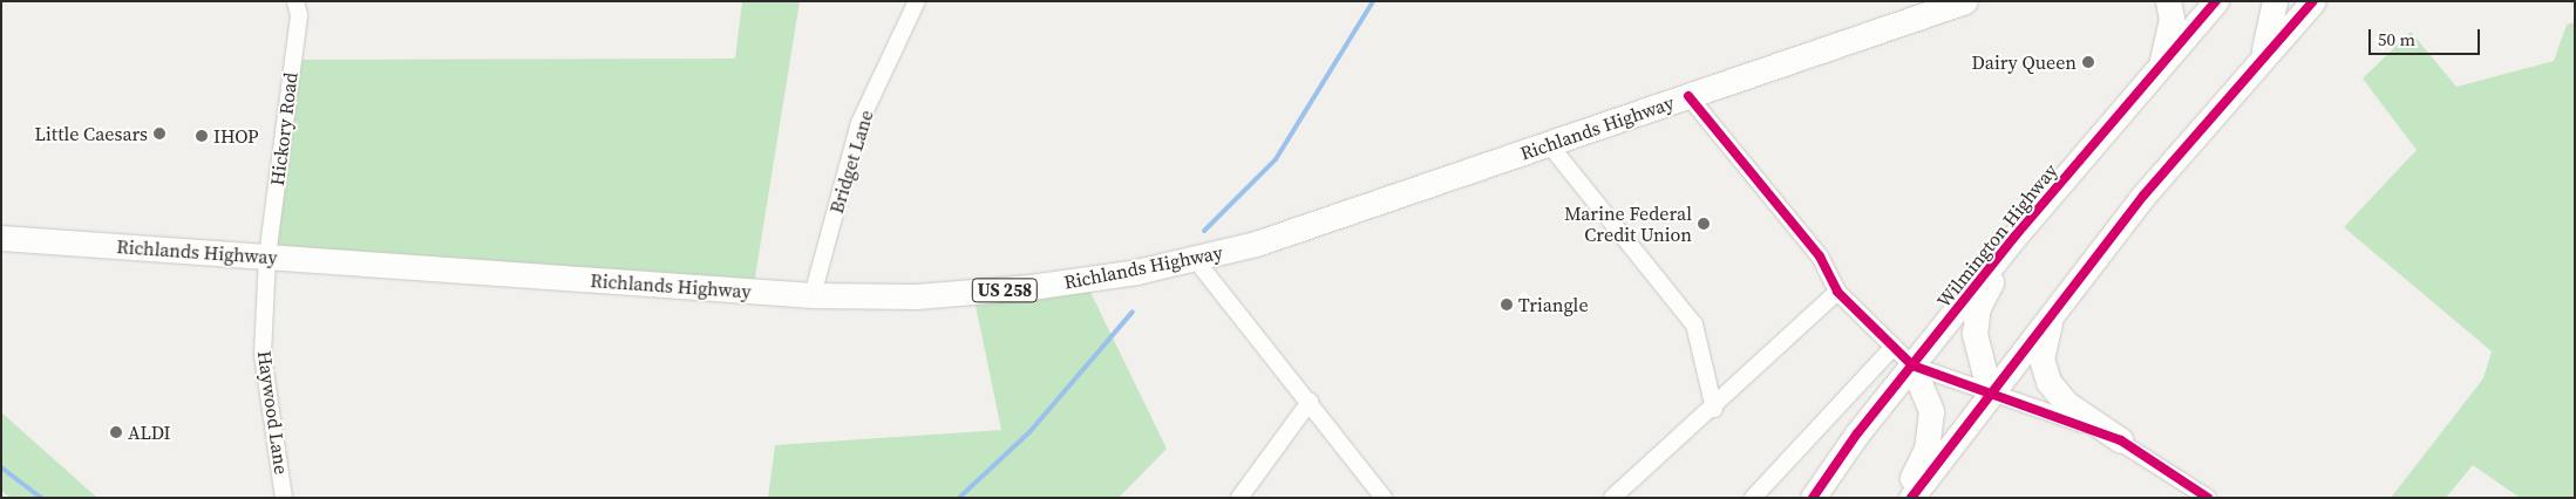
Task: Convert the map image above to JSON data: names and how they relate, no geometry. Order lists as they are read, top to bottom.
{
  "streets": {
    "main road": ["Richlands Highway", "Wilmington Highway", "US 258"],
    "street": ["Hickory Road", "Bridget Lane", "Haywood Lane"]
  },
  "crossings": [
    ["Richlands Highway", "Hickory Road"],
    ["Richlands Highway", "Bridget Lane"],
    ["Richlands Highway", "Haywood Lane"],
    ["Hickory Road", "Haywood Lane"]
  ],
  "places": [
    "Dairy Queen",
    "Little Caesars",
    "IHOP",
    "Marine Federal Credit Union",
    "Triangle",
    "ALDI"
  ],
  "scale_bar": "50 m"
}
